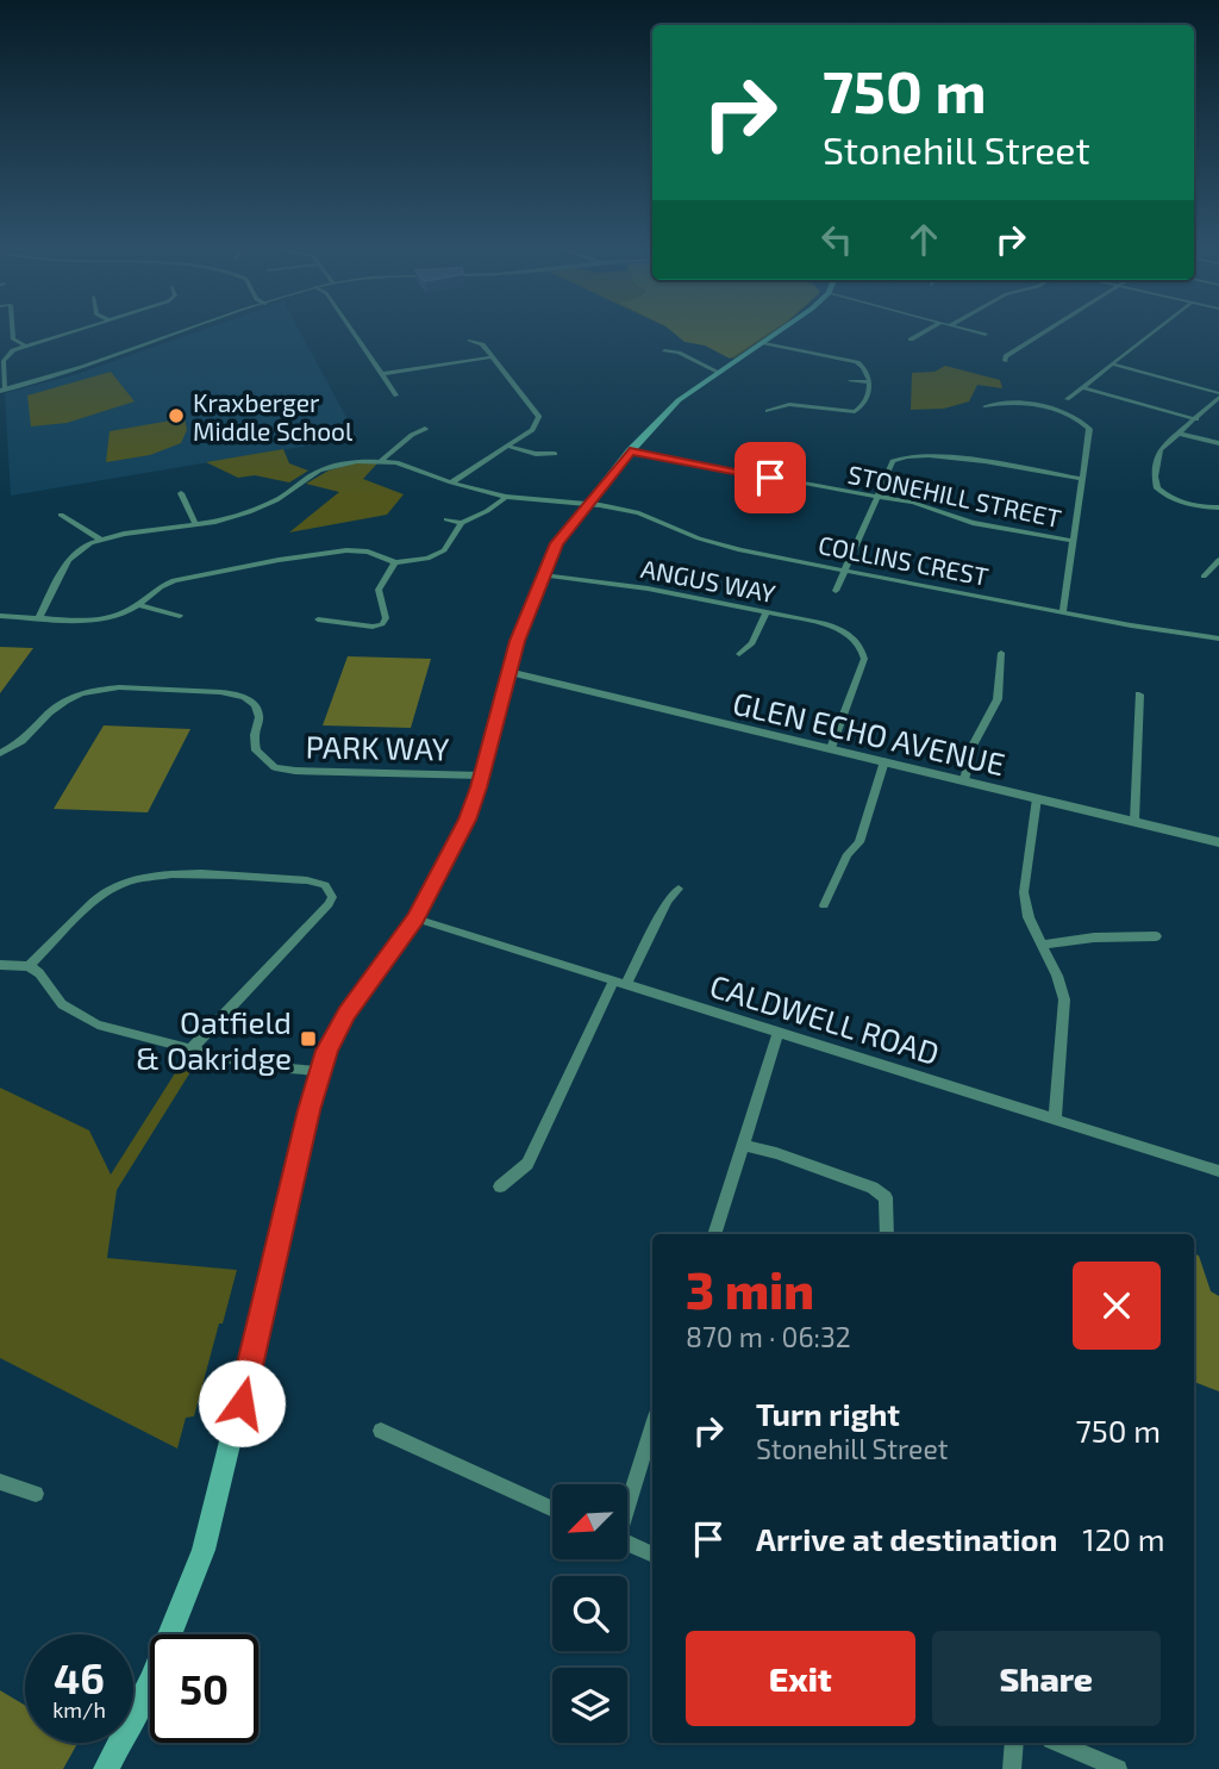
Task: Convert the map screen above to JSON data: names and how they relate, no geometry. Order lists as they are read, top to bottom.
{
  "streets": {
    "street": [
      "STONEHILL STREET",
      "COLLINS CREST",
      "ANGUS WAY",
      "GLEN ECHO AVENUE",
      "PARK WAY",
      "CALDWELL ROAD"
    ]
  },
  "crossings": [
    ["ANGUS WAY", "GLEN ECHO AVENUE"]
  ],
  "places": {
    "other": ["Kraxberger Middle School"],
    "transit": ["Oatfield & Oakridge"]
  },
  "north": "bottom left",
  "page": {
    "turn": ["750 m", "Stonehill Street"],
    "heading": ["3 min", "870 m · 06:32"],
    "list": [
      {
        "name": "Turn right",
        "note": "Stonehill Street",
        "value": "750 m"
      },
      {
        "name": "Arrive at destination",
        "value": "120 m"
      }
    ],
    "buttons": ["Exit", "Share"],
    "speed": "46 km/h",
    "limit": "50"
  }
}
